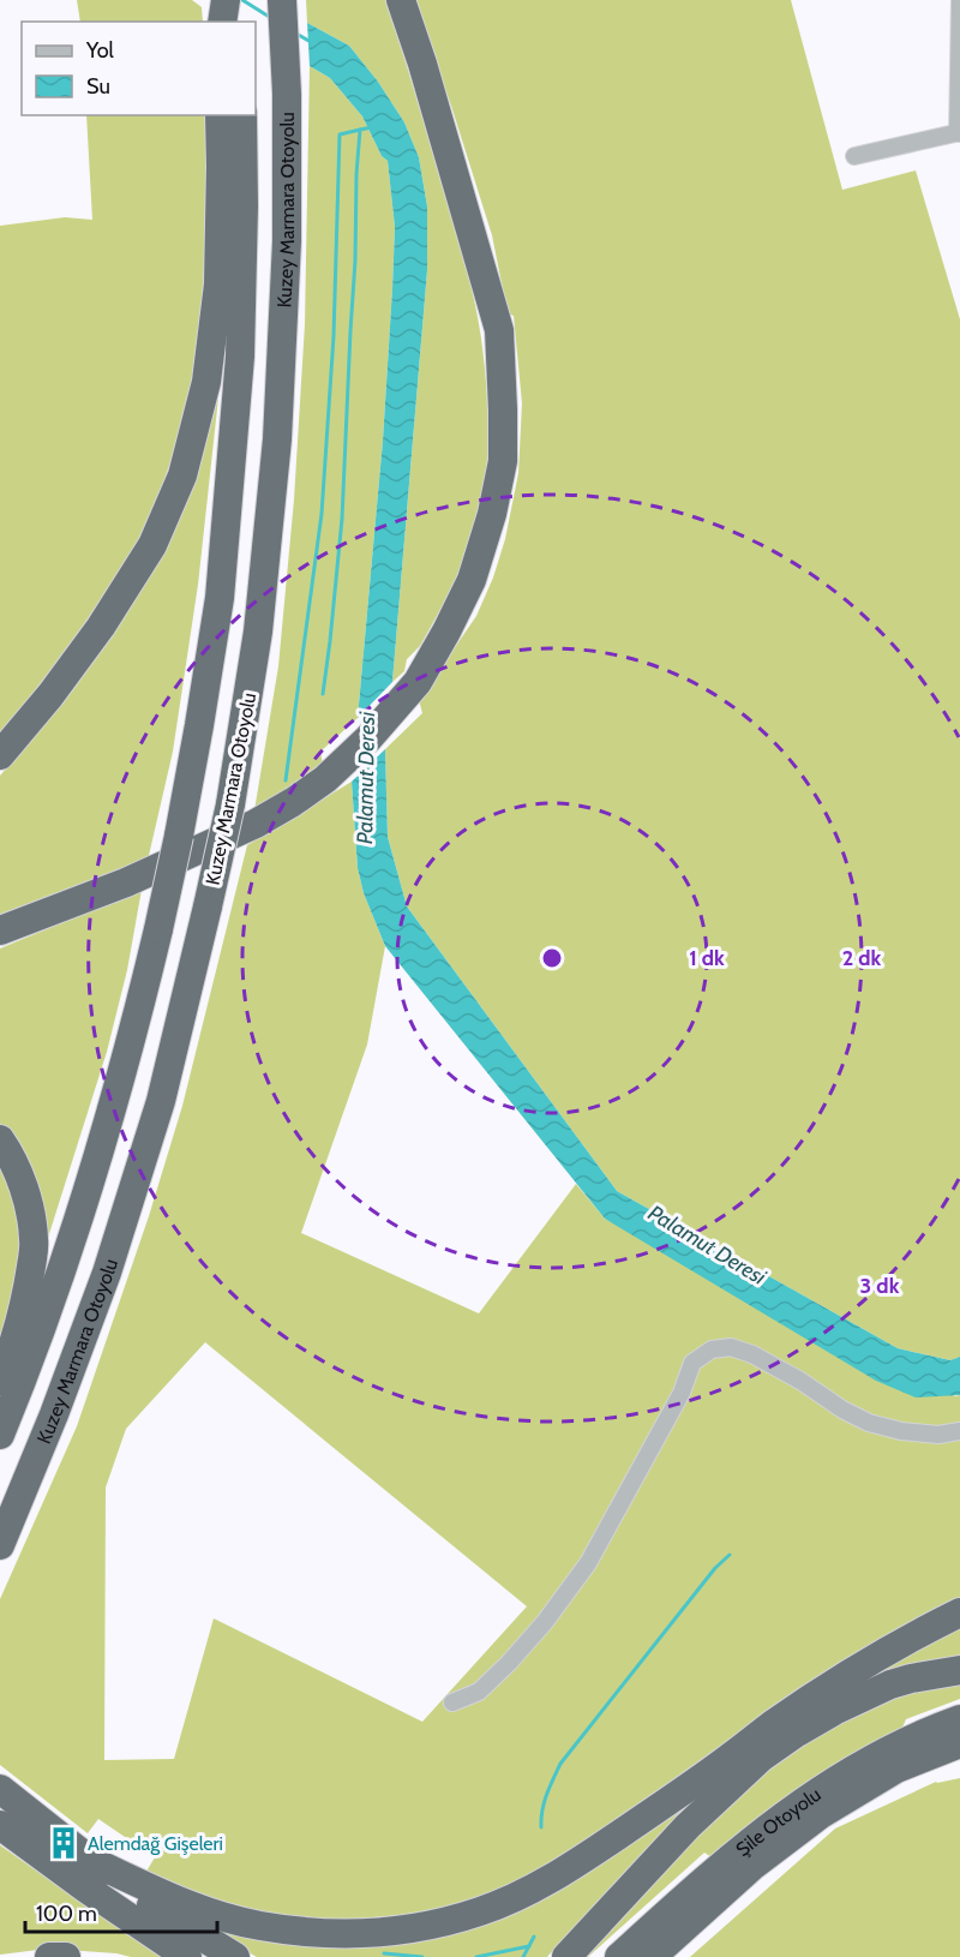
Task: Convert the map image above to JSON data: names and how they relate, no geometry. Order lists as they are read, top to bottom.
{
  "streets": {
    "highway": ["Kuzey Marmara Otoyolu", "Şile Otoyolu"]
  },
  "water": ["Palamut Deresi"],
  "places": {
    "building": ["Alemdağ Gişeleri"]
  },
  "legend": ["Yol", "Su"],
  "scale_bar": "100 m",
  "rings": ["1 dk", "2 dk", "3 dk"]
}
